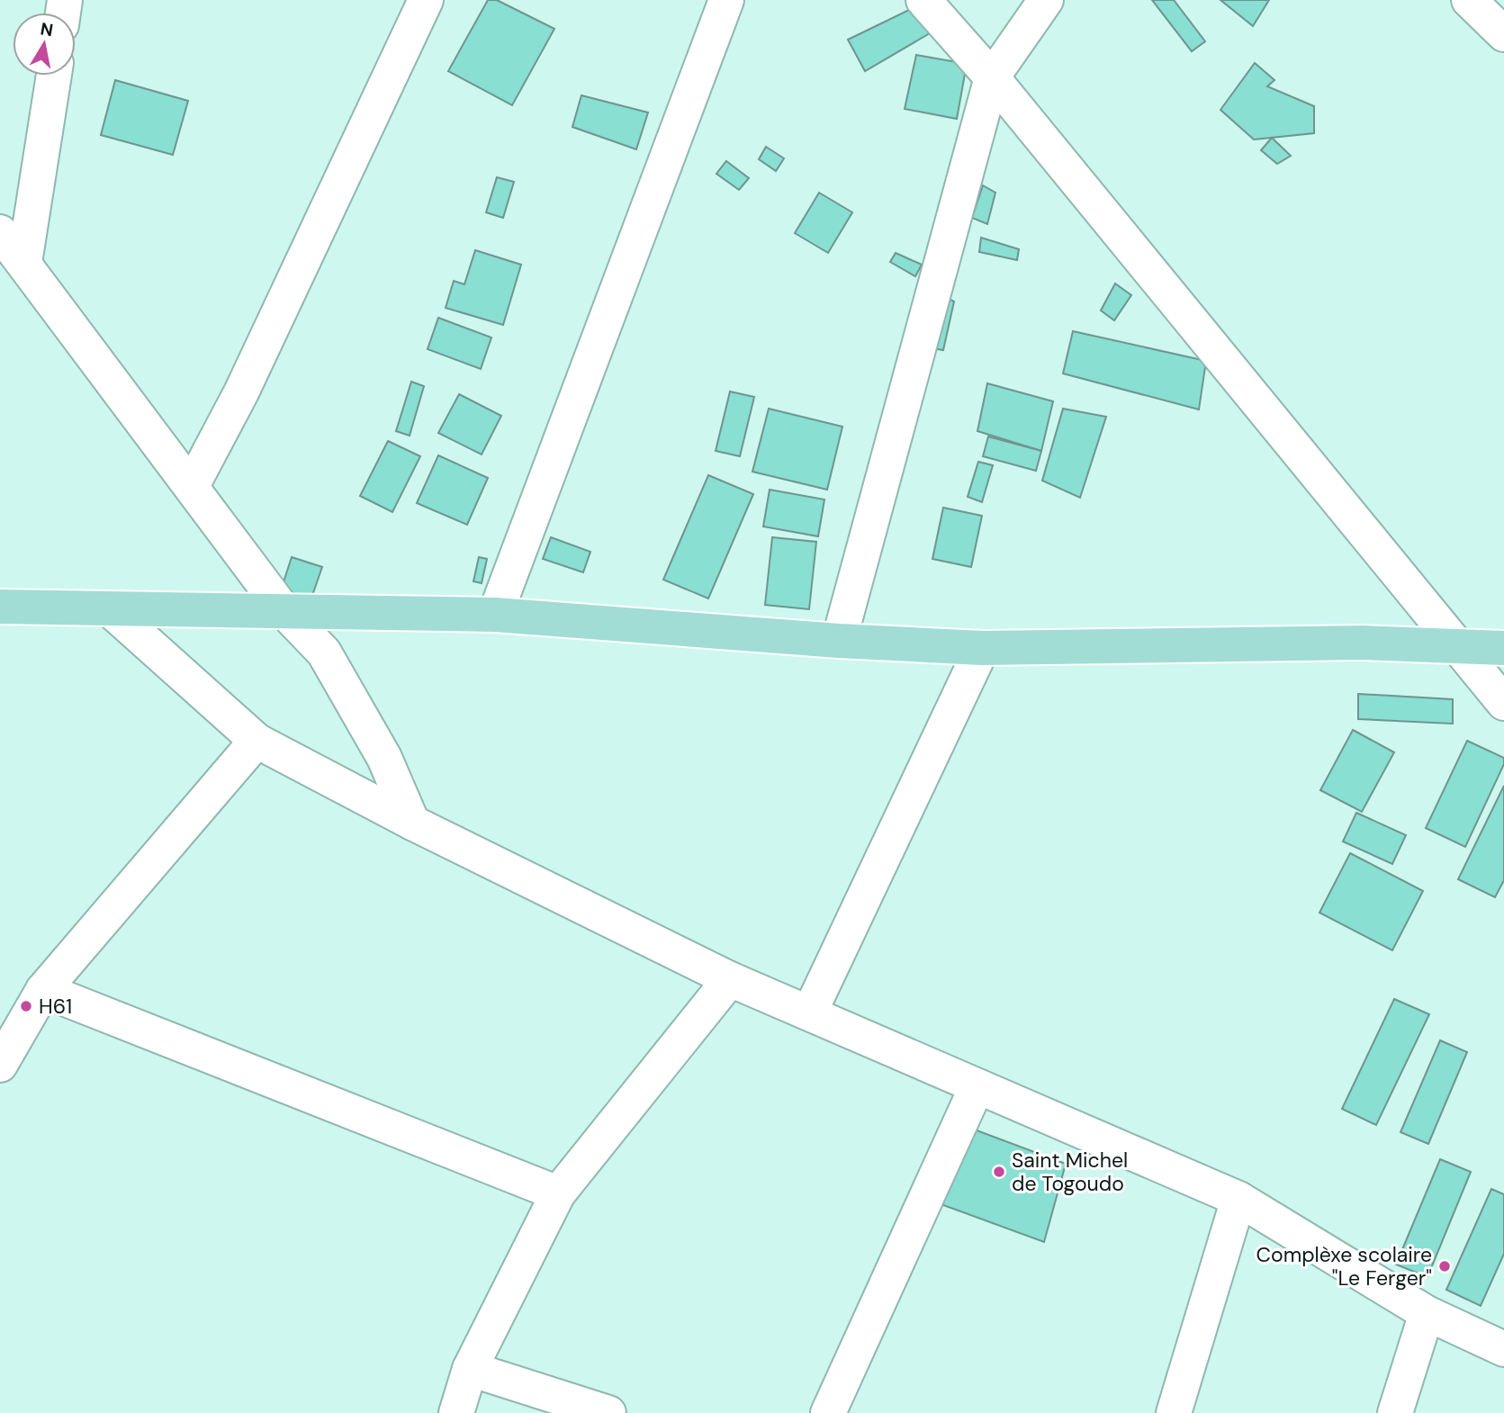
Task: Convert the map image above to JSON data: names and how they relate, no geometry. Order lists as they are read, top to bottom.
{
  "places": ["H61", "Saint Michel de Togoudo", "Complèxe scolaire \"Le Ferger\""],
  "north": "top"
}
